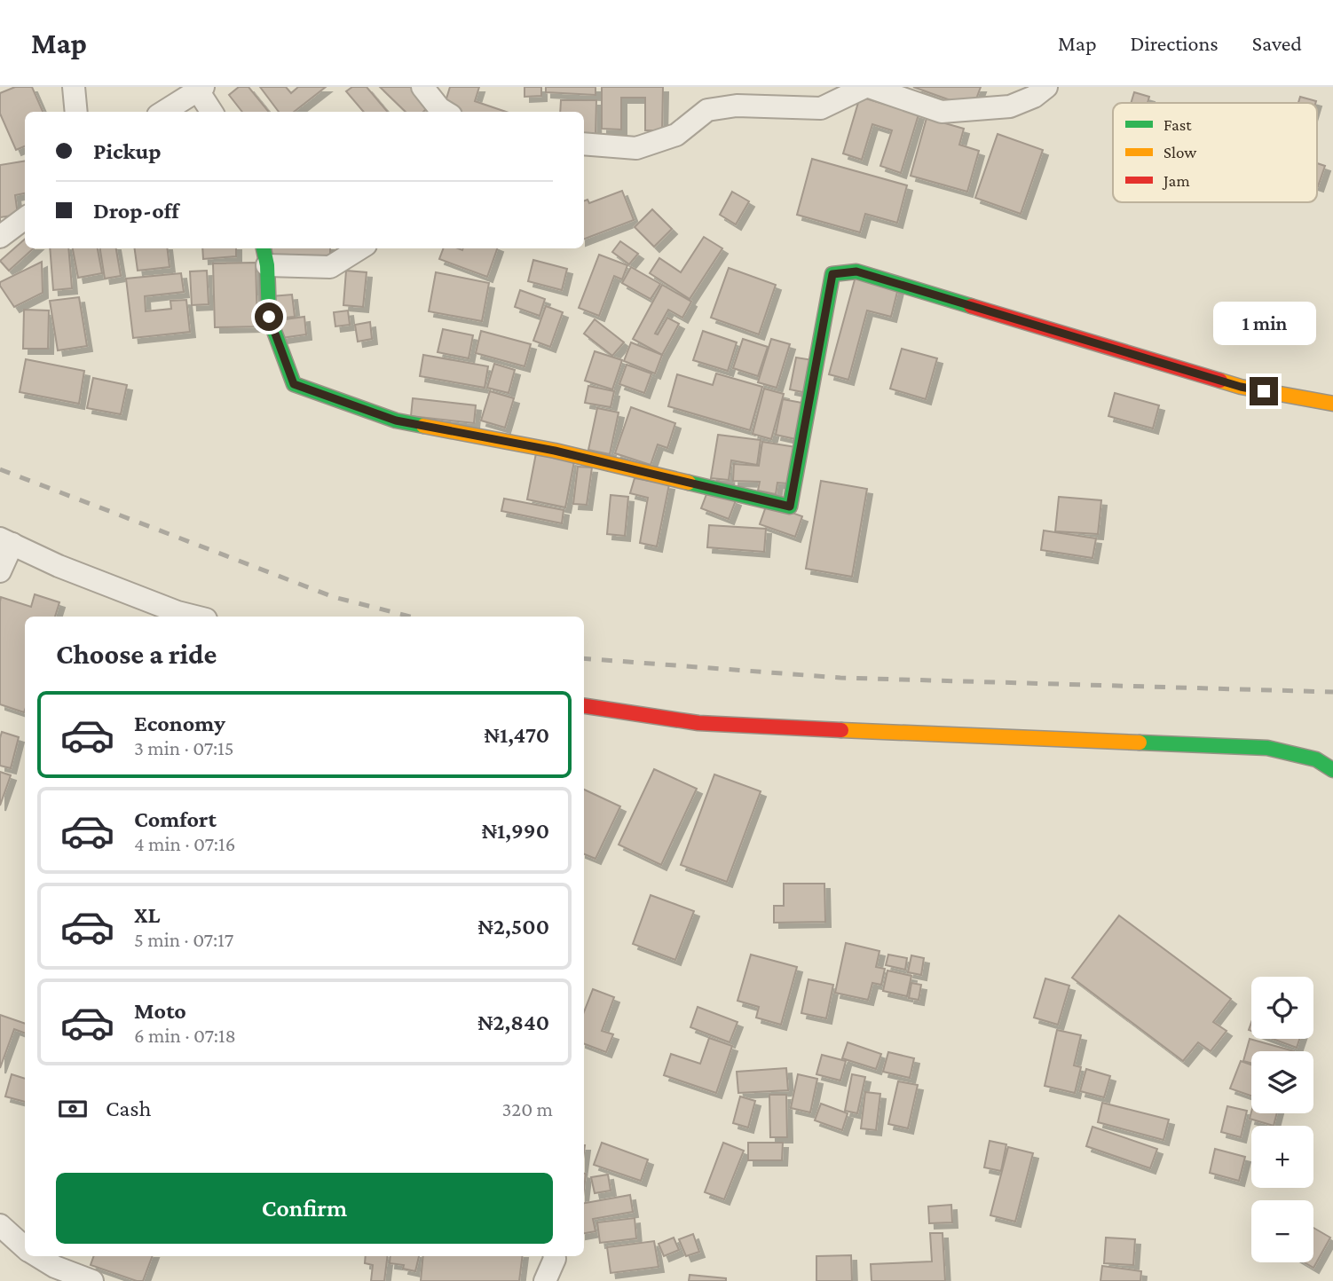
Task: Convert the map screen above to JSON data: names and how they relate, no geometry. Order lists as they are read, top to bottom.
{
  "legend": ["Fast", "Slow", "Jam"],
  "page": {
    "header": "Map",
    "nav": ["Map", "Directions", "Saved"],
    "banner": ["Pickup", "Drop-off"],
    "bubble": "1 min",
    "heading": "Choose a ride",
    "list": [
      {
        "name": "Economy",
        "note": "3 min · 07:15",
        "value": "₦1,470"
      },
      {
        "name": "Comfort",
        "note": "4 min · 07:16",
        "value": "₦1,990"
      },
      {
        "name": "XL",
        "note": "5 min · 07:17",
        "value": "₦2,500"
      },
      {
        "name": "Moto",
        "note": "6 min · 07:18",
        "value": "₦2,840"
      }
    ],
    "map_buttons": ["+", "−"],
    "pay": ["Cash", "320 m"],
    "buttons": "Confirm"
  }
}
